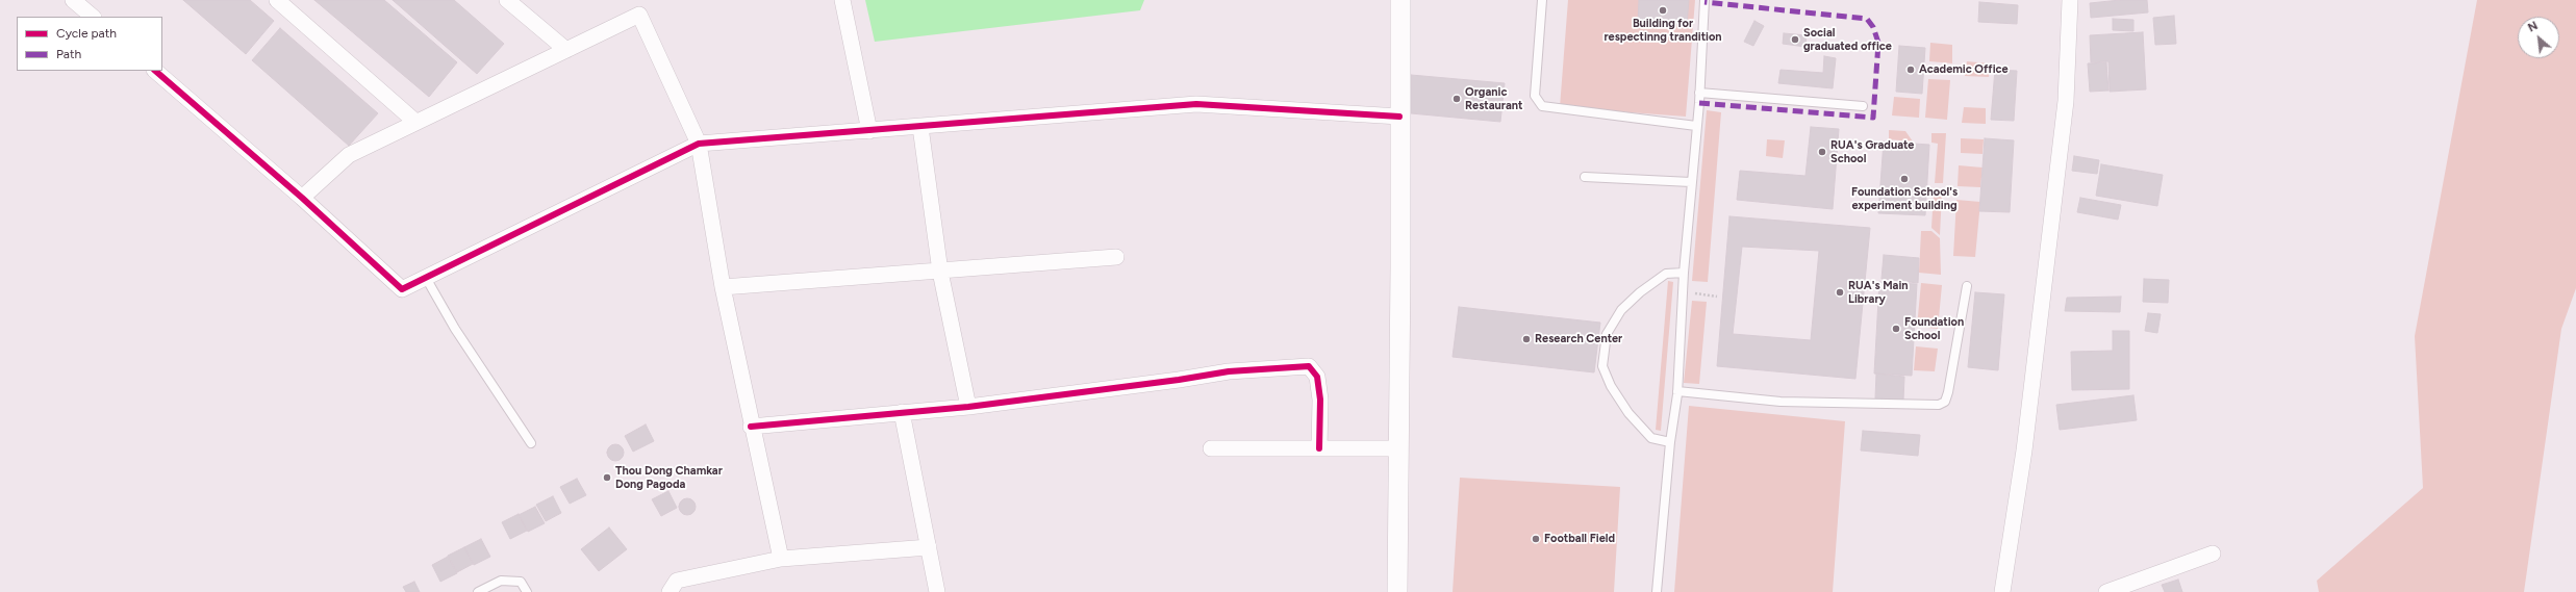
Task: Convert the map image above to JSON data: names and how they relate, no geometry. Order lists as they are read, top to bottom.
{
  "places": [
    "Building for respectinng trandition",
    "Social graduated office",
    "Academic Office",
    "Organic Restaurant",
    "RUA's Graduate School",
    "Foundation School's experiment building",
    "RUA's Main Library",
    "Foundation School",
    "Research Center",
    "Thou Dong Chamkar Dong Pagoda",
    "Football Field"
  ],
  "legend": ["Cycle path", "Path"],
  "north": "top left"
}
